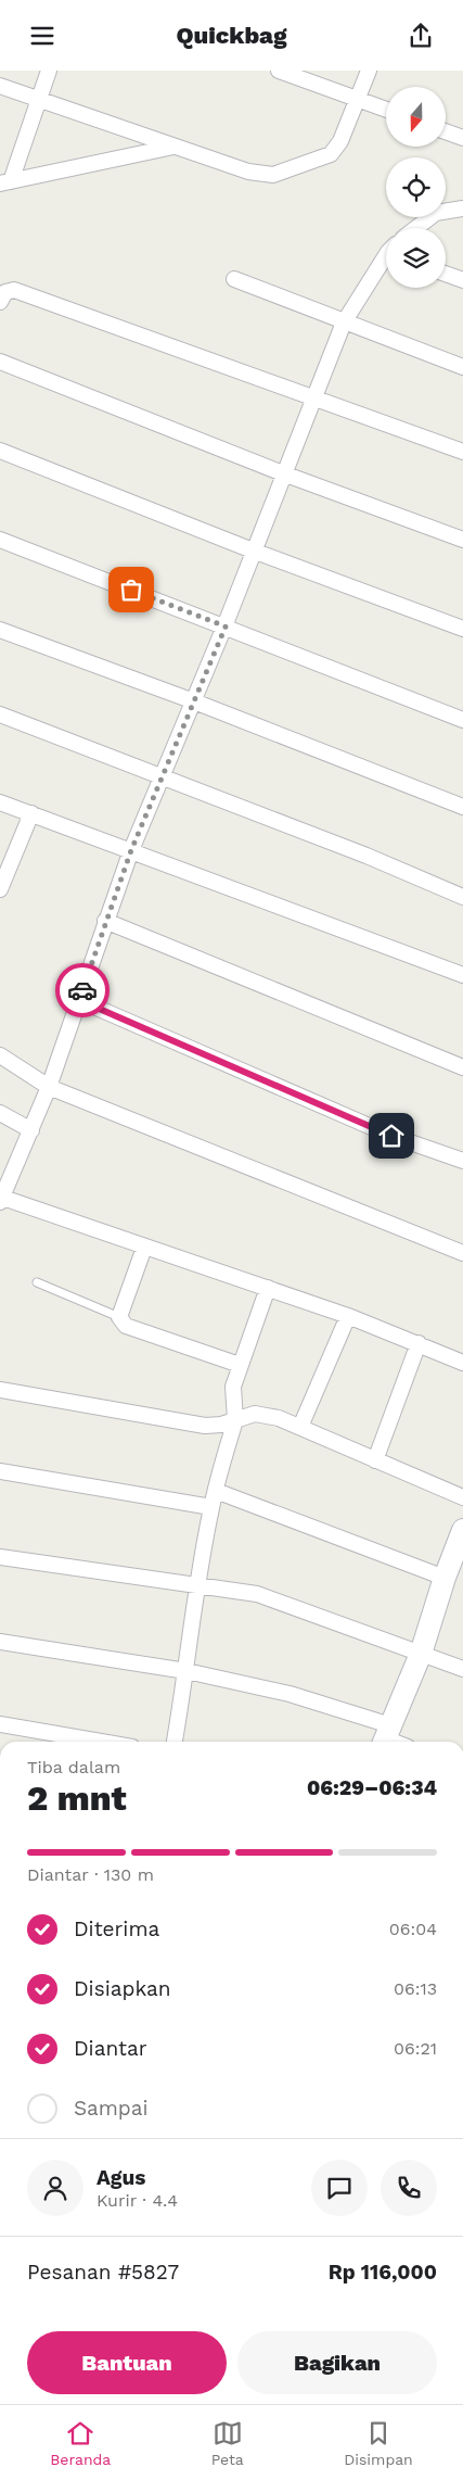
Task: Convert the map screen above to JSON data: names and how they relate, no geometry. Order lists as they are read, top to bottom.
{
  "north": "bottom",
  "page": {
    "header": "Quickbag",
    "heading": ["2 mnt", "Tiba dalam", "06:29–06:34"],
    "panel": [
      "Agus",
      "Kurir · 4.4",
      "Pesanan #5827",
      "Rp 116,000"
    ],
    "bar": "Diantar · 130 m",
    "list": [
      ["Diterima", "06:04"],
      ["Disiapkan", "06:13"],
      ["Diantar", "06:21"],
      "Sampai"
    ],
    "buttons": ["Bantuan", "Bagikan"],
    "tabs": ["Beranda", "Peta", "Disimpan"]
  }
}
